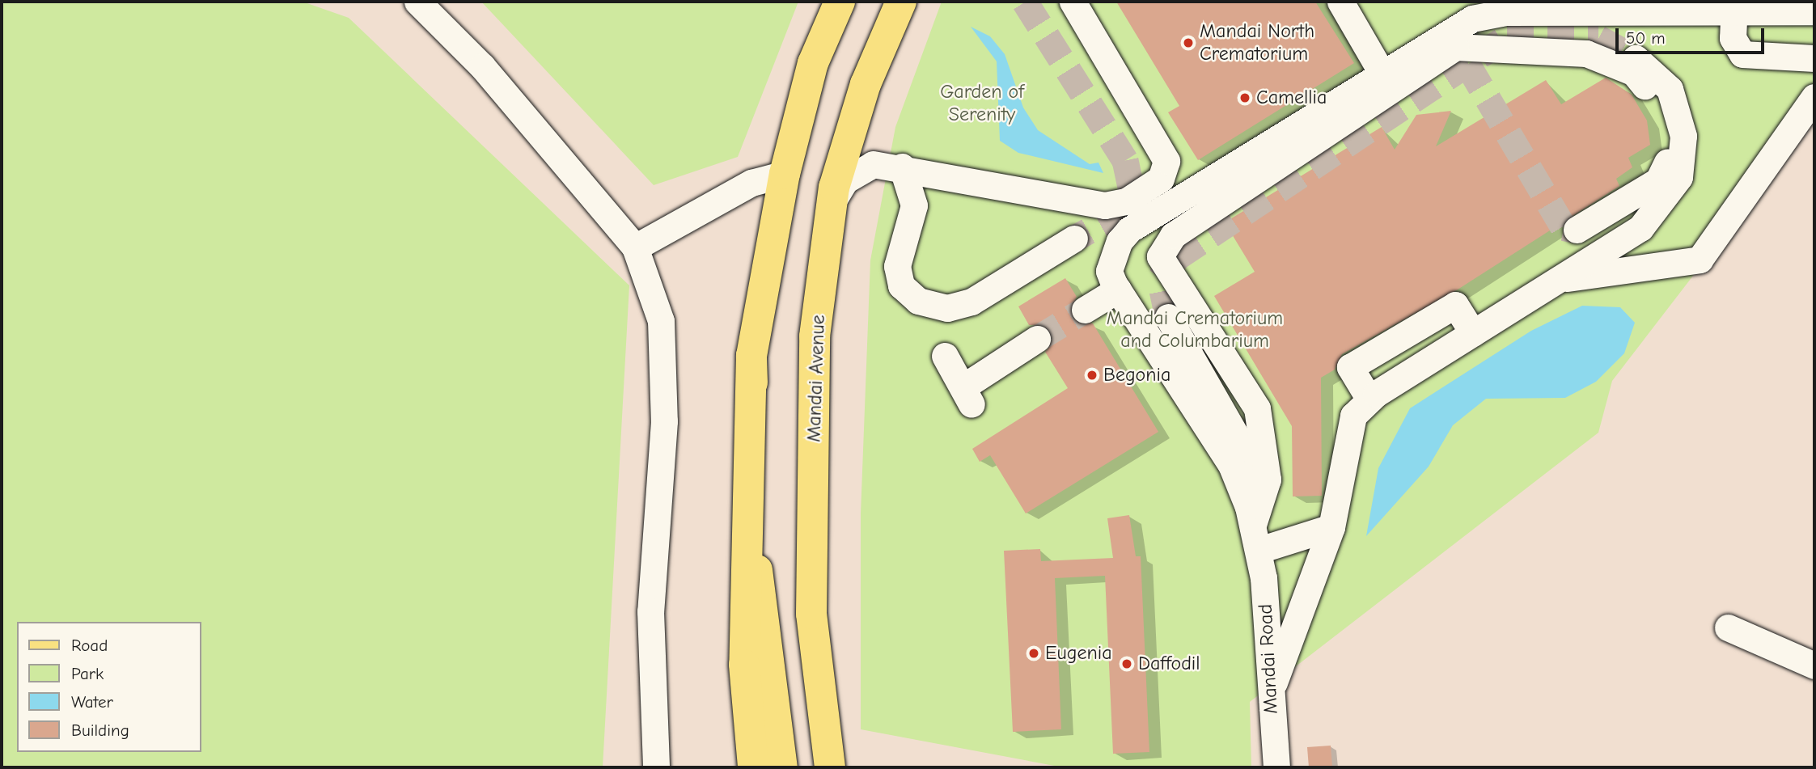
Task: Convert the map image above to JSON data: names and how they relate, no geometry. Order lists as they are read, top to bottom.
{
  "streets": {
    "main road": ["Mandai Avenue"],
    "street": ["Mandai Road"]
  },
  "parks": ["Garden of Serenity", "Mandai Crematorium and Columbarium"],
  "places": [
    "Mandai North Crematorium",
    "Camellia",
    "Begonia",
    "Eugenia",
    "Daffodil"
  ],
  "legend": [
    "Road",
    "Park",
    "Water",
    "Building"
  ],
  "scale_bar": "50 m"
}
